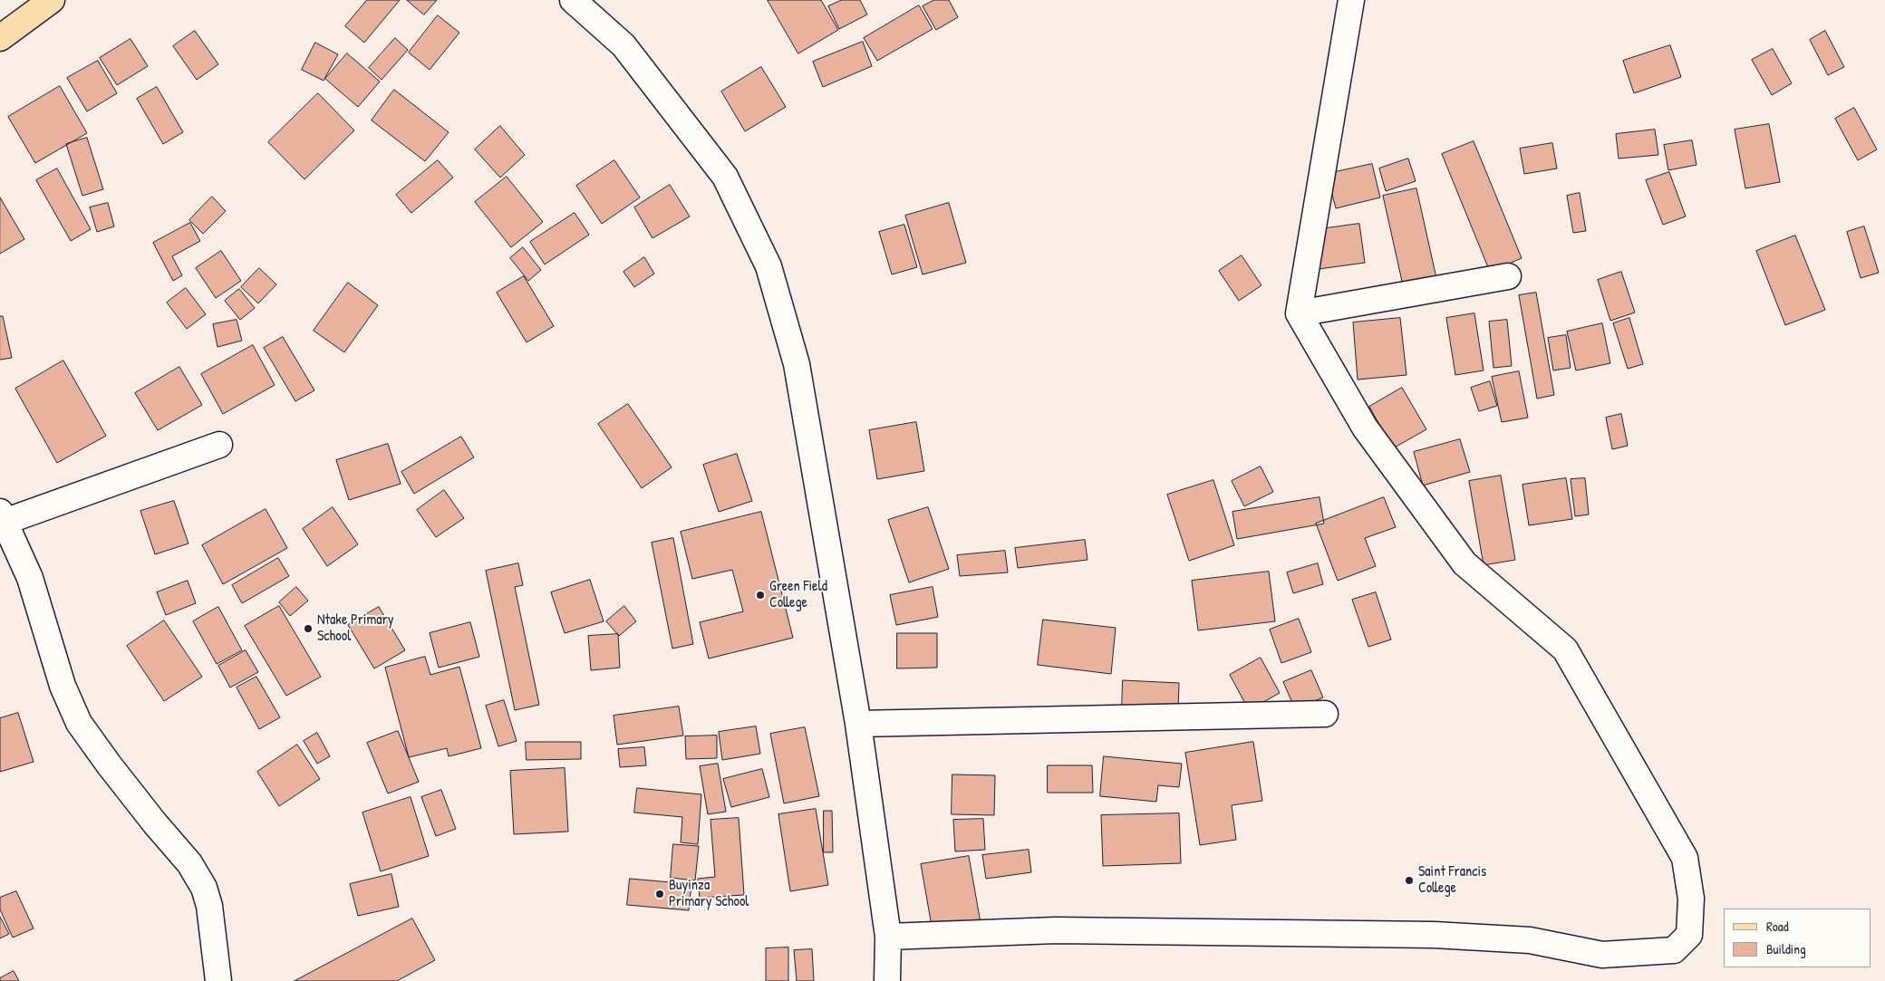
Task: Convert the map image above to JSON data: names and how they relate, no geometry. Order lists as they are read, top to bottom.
{
  "places": [
    "Green Field College",
    "Ntake Primary School",
    "Saint Francis College",
    "Buyinza Primary School"
  ],
  "legend": ["Road", "Building"]
}
